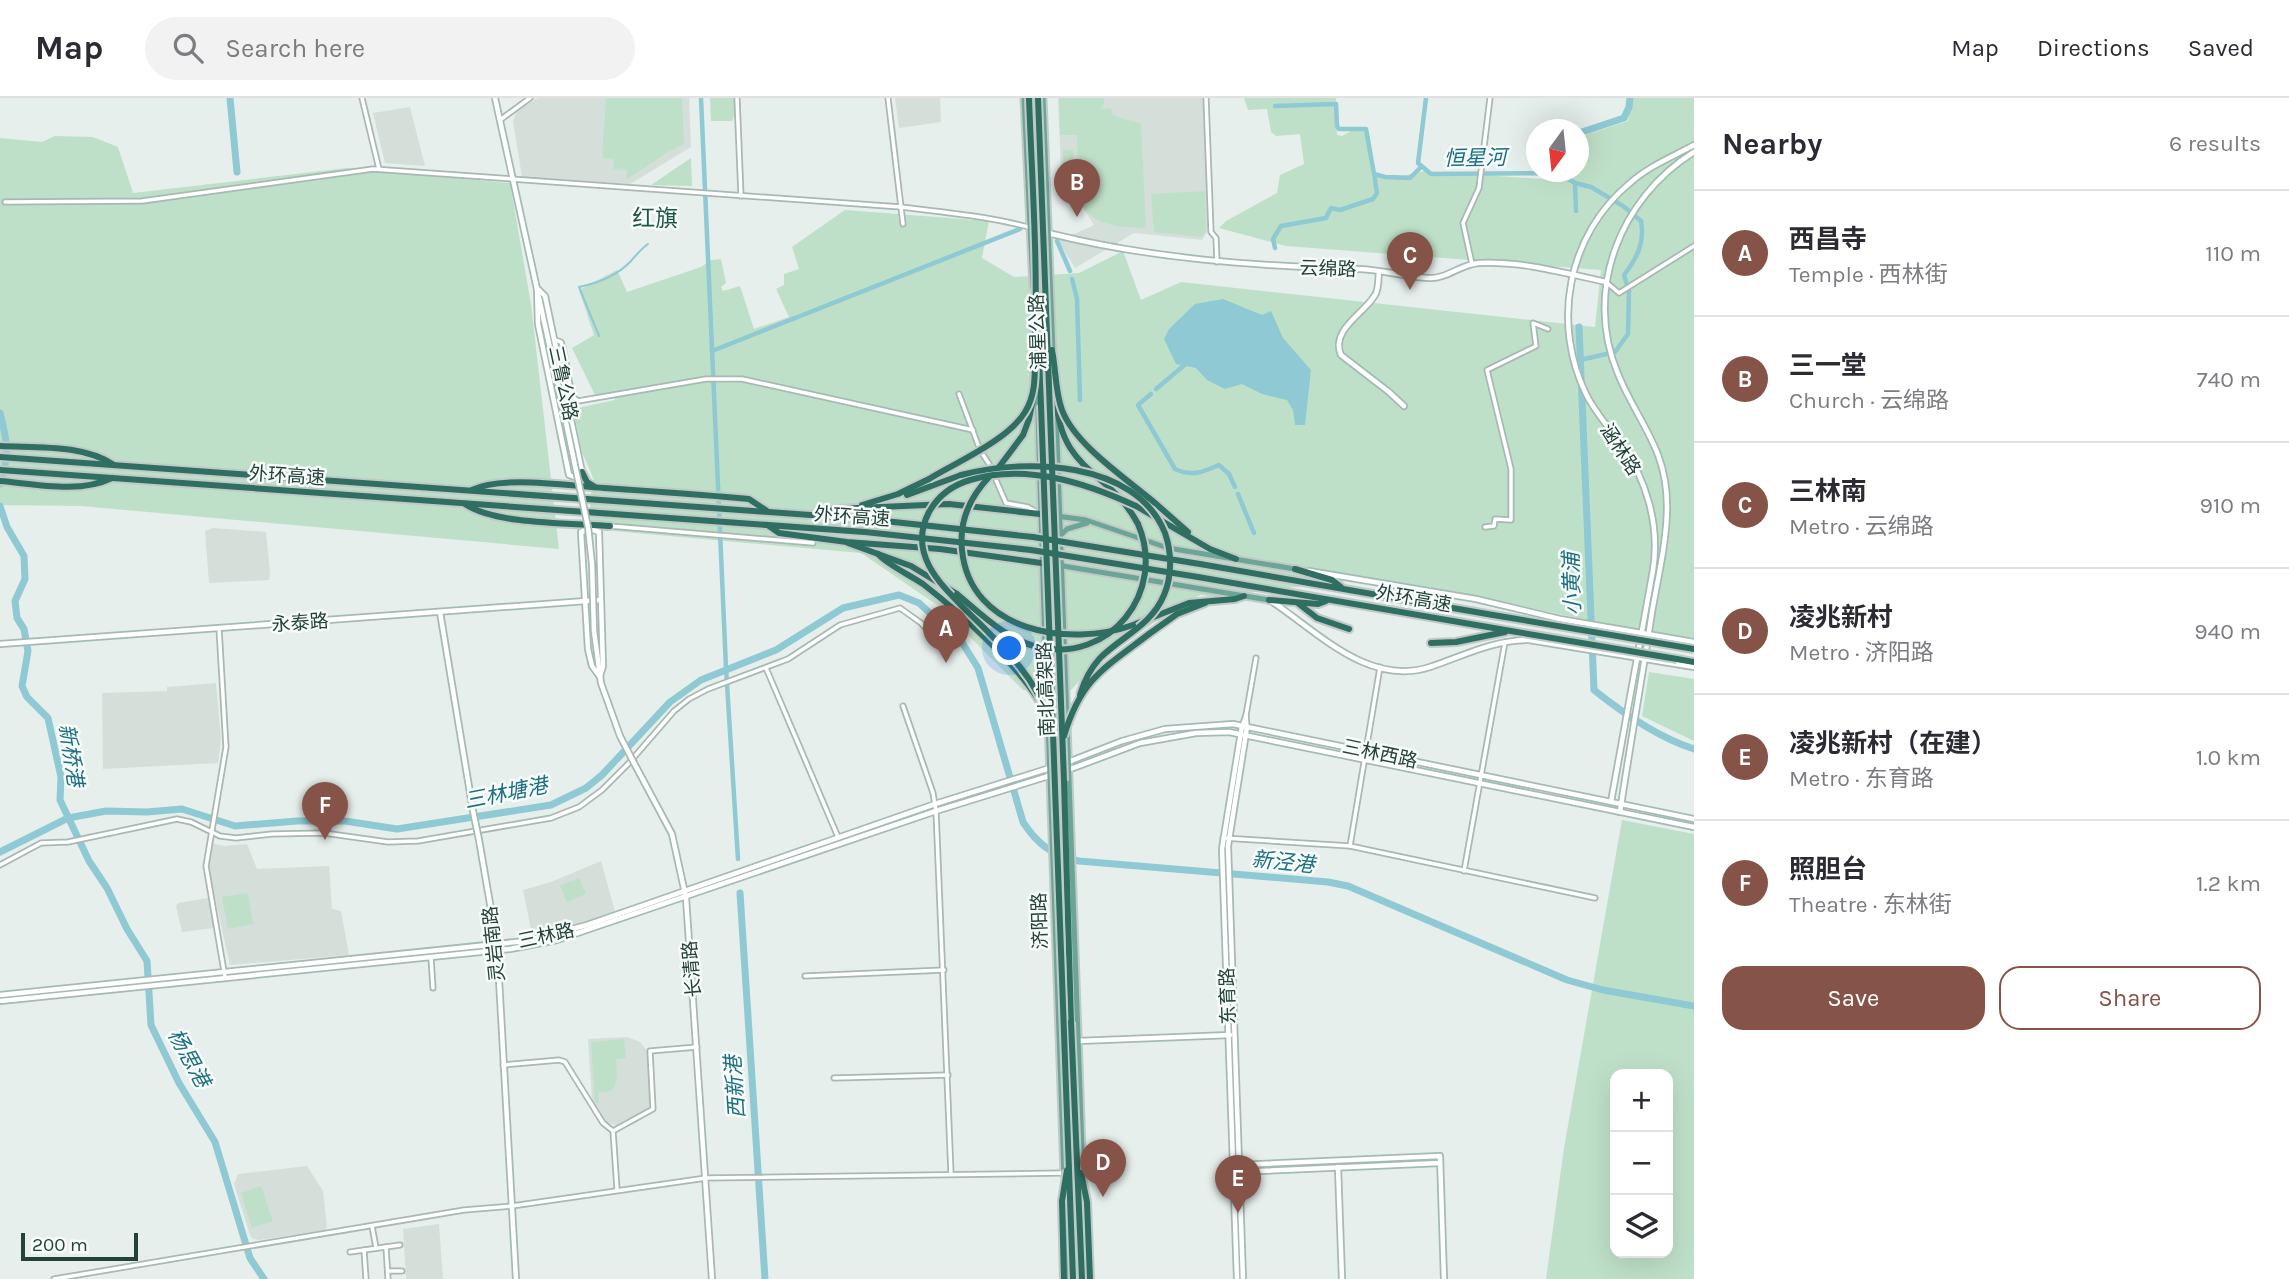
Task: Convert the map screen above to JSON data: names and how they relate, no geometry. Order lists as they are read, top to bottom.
{
  "streets": {
    "highway": ["外环高速", "南北高架路"],
    "main road": ["浦星公路", "济阳路"],
    "street": [
      "云绵路",
      "三鲁公路",
      "涵林路",
      "永泰路",
      "三林西路",
      "三林路",
      "灵岩南路",
      "长清路",
      "东育路"
    ]
  },
  "crossings": [
    ["云绵路", "浦星公路"],
    ["云绵路", "涵林路"],
    ["浦星公路", "南北高架路"],
    ["浦星公路", "济阳路"],
    ["三鲁公路", "长清路"],
    ["涵林路", "三林西路"],
    ["永泰路", "灵岩南路"],
    ["永泰路", "长清路"],
    ["南北高架路", "济阳路"],
    ["三林西路", "济阳路"],
    ["三林西路", "三林路"],
    ["三林西路", "东育路"],
    ["济阳路", "三林路"],
    ["三林路", "灵岩南路"],
    ["三林路", "长清路"]
  ],
  "districts": ["红旗"],
  "water": [
    "恒星河",
    "小黄浦",
    "新桥港",
    "三林塘港",
    "新泾港",
    "杨思港",
    "西新港"
  ],
  "scale_bar": "200 m",
  "north": "bottom",
  "page": {
    "header": "Map",
    "search": "Search here",
    "nav": ["Map", "Directions", "Saved"],
    "heading": ["Nearby", "6 results"],
    "pins": [
      "B",
      "C",
      "A",
      "F",
      "D",
      "E"
    ],
    "list": [
      {
        "mark": "A",
        "name": "西昌寺",
        "note": "Temple · 西林街",
        "value": "110 m"
      },
      {
        "mark": "B",
        "name": "三一堂",
        "note": "Church · 云绵路",
        "value": "740 m"
      },
      {
        "mark": "C",
        "name": "三林南",
        "note": "Metro · 云绵路",
        "value": "910 m"
      },
      {
        "mark": "D",
        "name": "凌兆新村",
        "note": "Metro · 济阳路",
        "value": "940 m"
      },
      {
        "mark": "E",
        "name": "凌兆新村（在建）",
        "note": "Metro · 东育路",
        "value": "1.0 km"
      },
      {
        "mark": "F",
        "name": "照胆台",
        "note": "Theatre · 东林街",
        "value": "1.2 km"
      }
    ],
    "buttons": ["Save", "Share"],
    "map_buttons": ["+", "−"],
    "scale": "200 m"
  }
}
